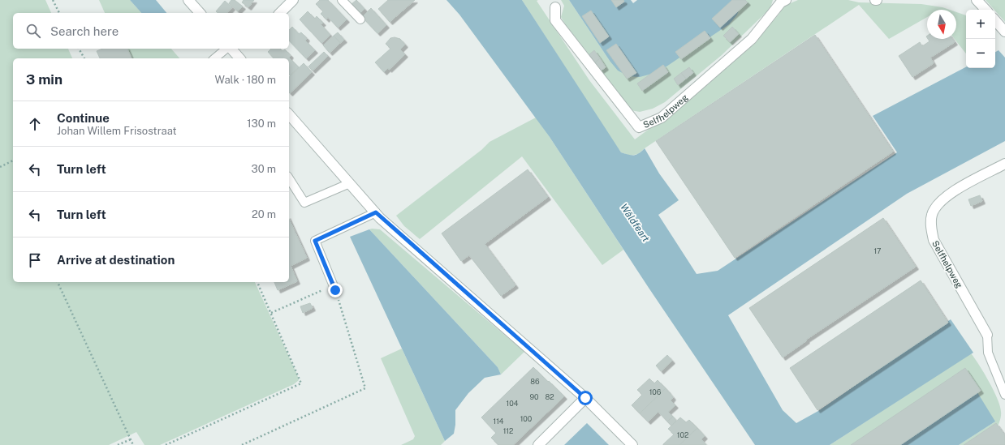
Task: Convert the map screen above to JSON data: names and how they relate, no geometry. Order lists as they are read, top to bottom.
{
  "streets": {
    "street": ["Selfhelpweg"]
  },
  "water": ["Wâldfeart"],
  "house_numbers": [
    "17",
    "86",
    "106",
    "90",
    "82",
    "104",
    "100",
    "114",
    "112",
    "102"
  ],
  "north": "bottom",
  "page": {
    "map_buttons": ["+", "−"],
    "search": "Search here",
    "heading": ["3 min", "Walk · 180 m"],
    "list": [
      ["Continue", "Johan Willem Frisostraat", "130 m"],
      ["Turn left", "30 m"],
      ["Turn left", "20 m"],
      "Arrive at destination"
    ]
  }
}
